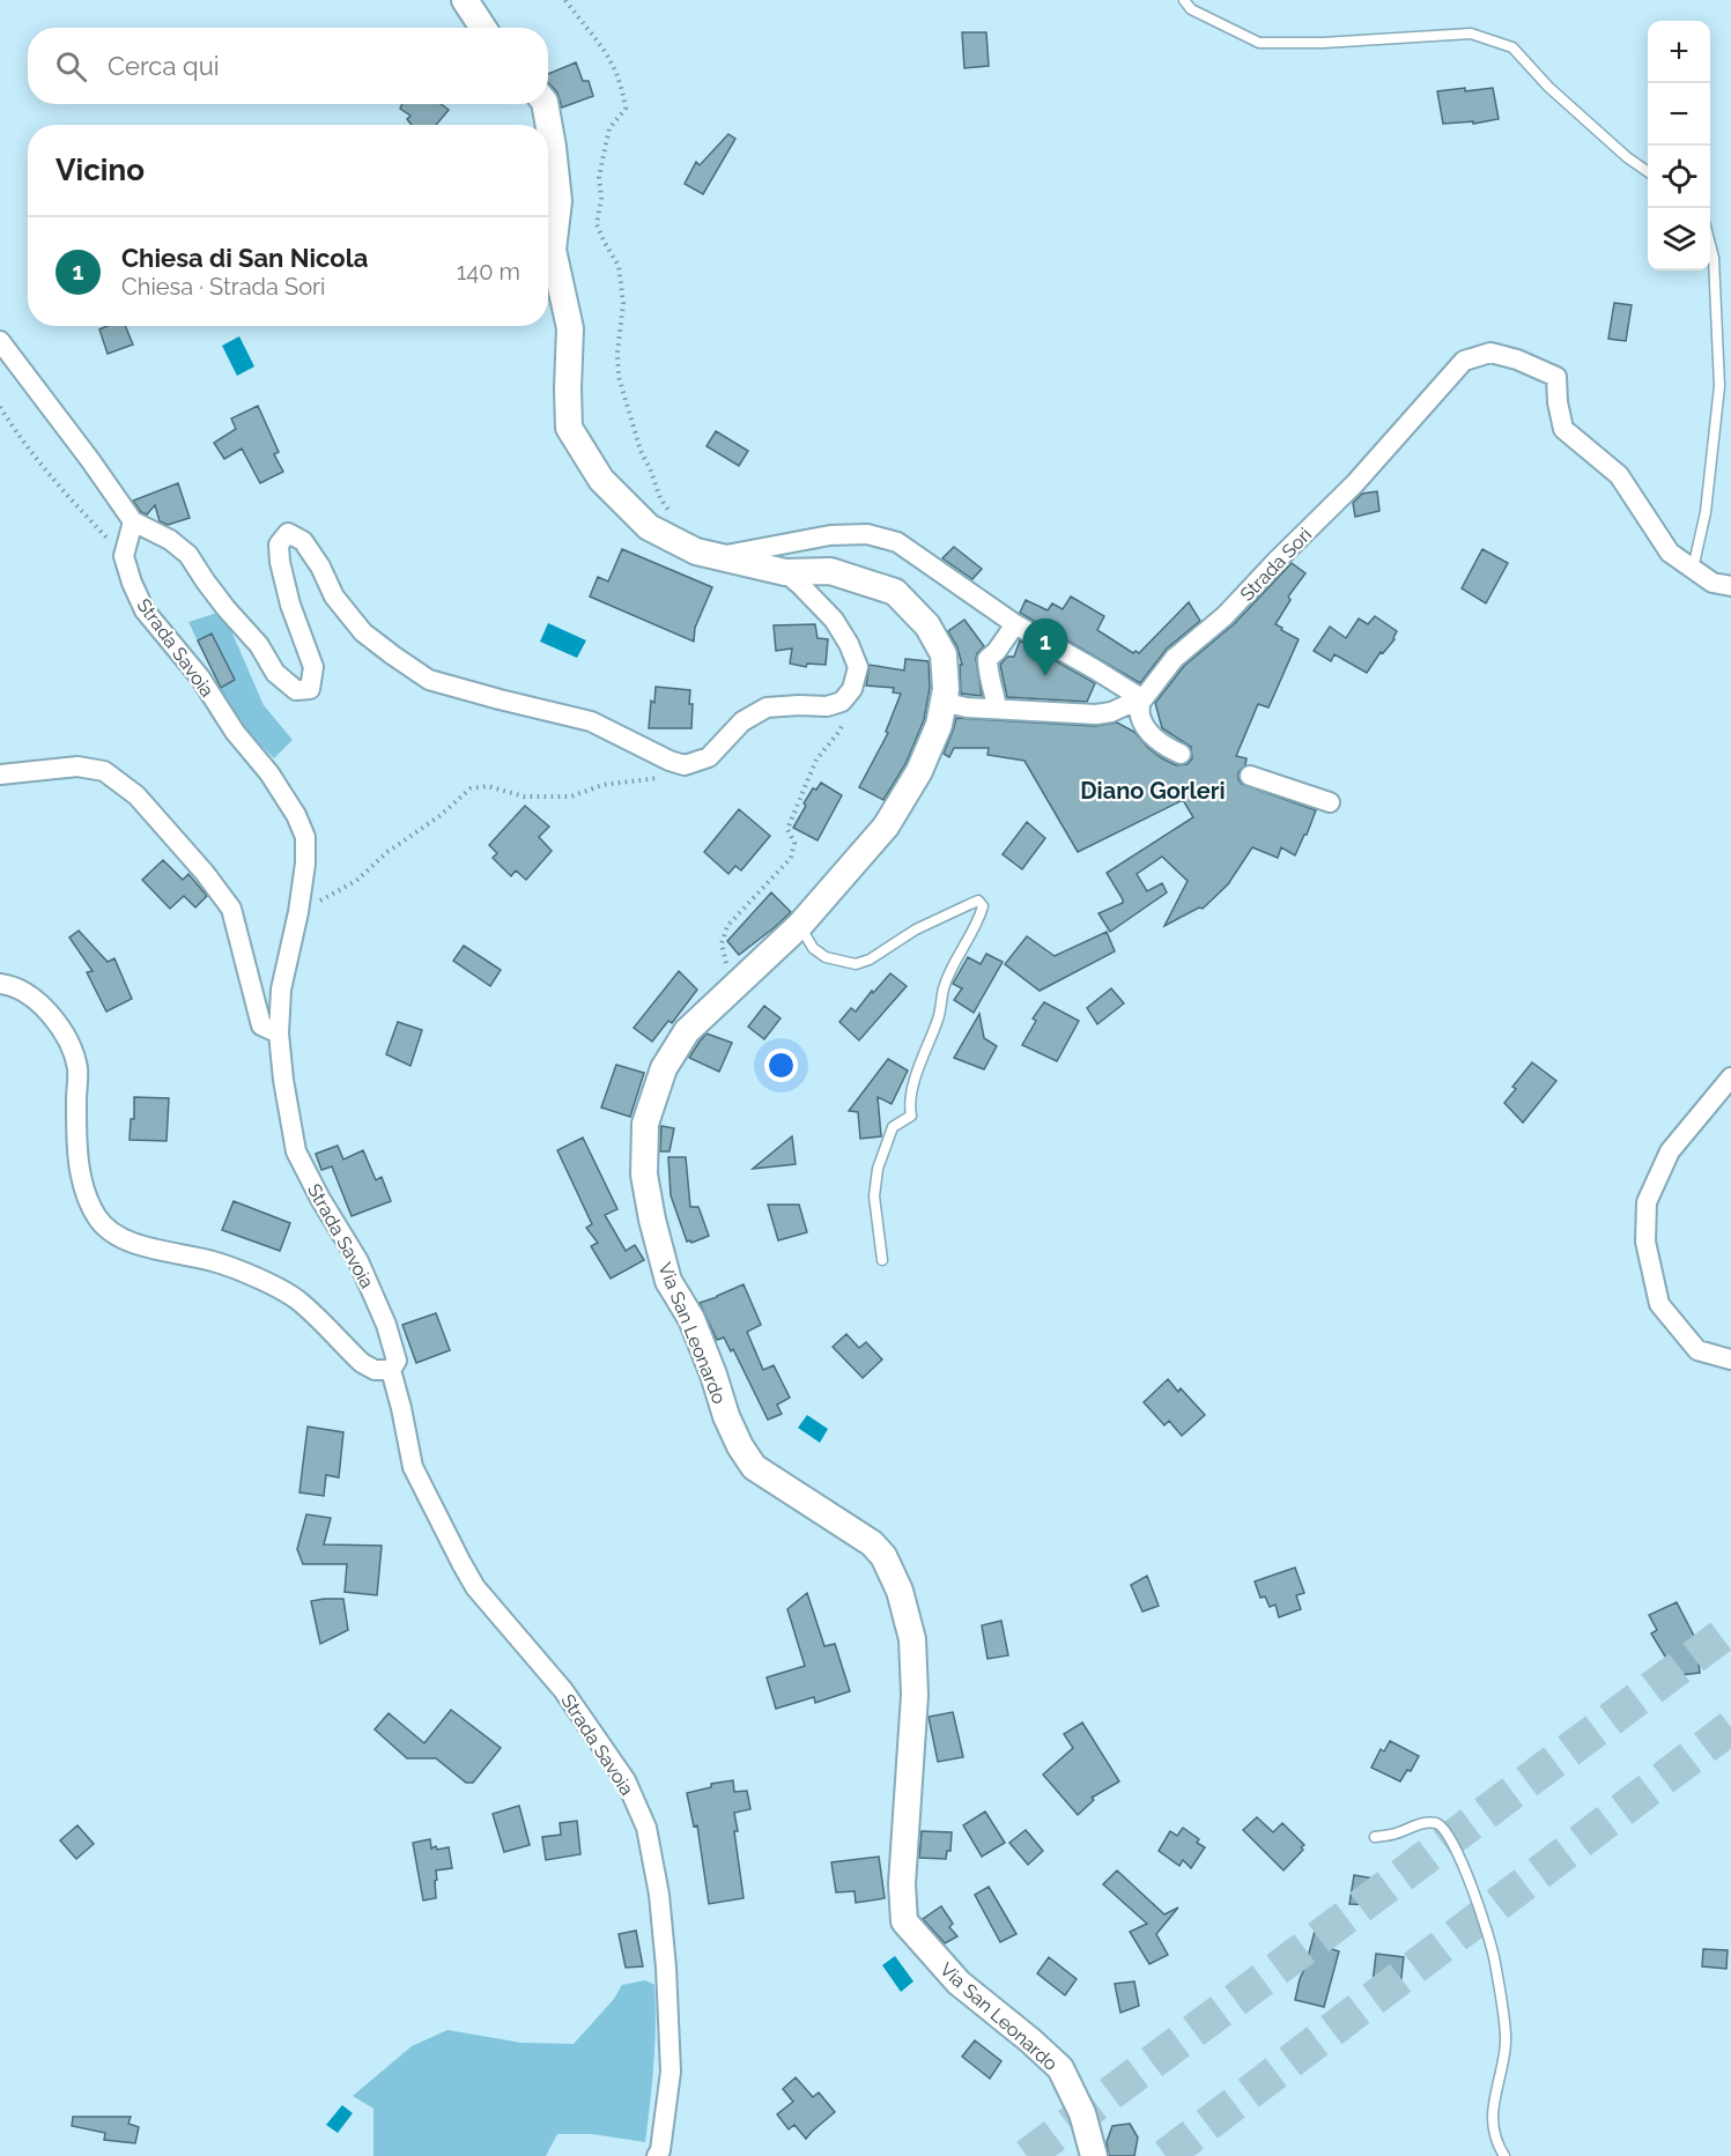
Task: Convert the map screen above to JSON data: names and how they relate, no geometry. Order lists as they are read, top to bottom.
{
  "streets": {
    "main road": ["Via San Leonardo"],
    "street": ["Strada Sori", "Strada Savoia"]
  },
  "districts": ["Diano Gorleri"],
  "page": {
    "map_buttons": ["+", "−"],
    "search": "Cerca qui",
    "heading": "Vicino",
    "list": [
      {
        "mark": "1",
        "name": "Chiesa di San Nicola",
        "note": "Chiesa · Strada Sori",
        "value": "140 m"
      }
    ],
    "pins": "1"
  }
}
